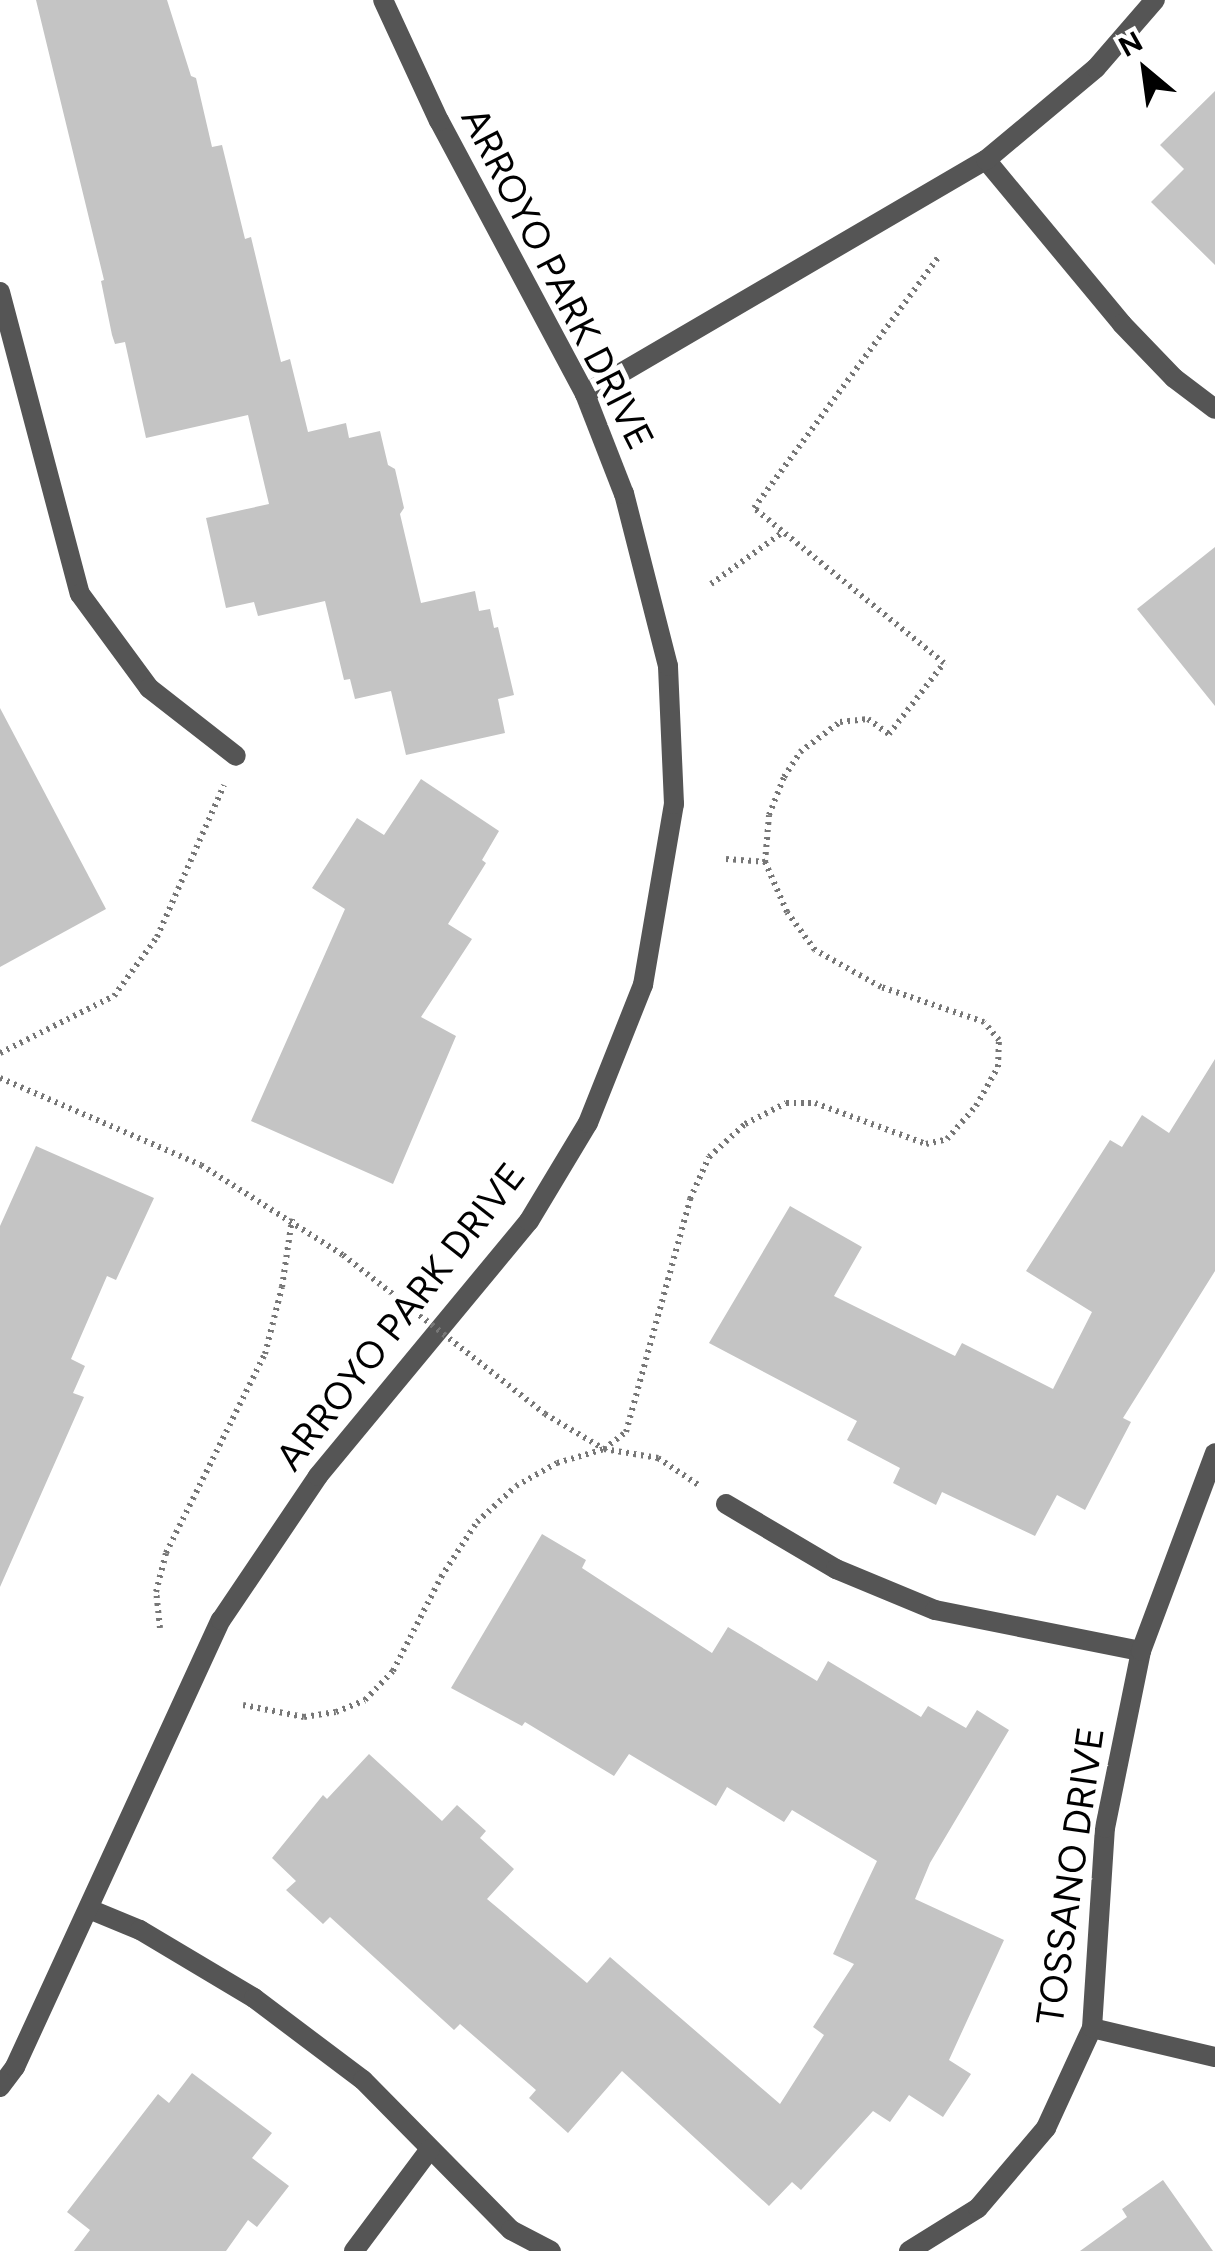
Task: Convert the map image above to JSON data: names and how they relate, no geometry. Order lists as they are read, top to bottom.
{
  "streets": {
    "street": ["ARROYO PARK DRIVE", "TOSSANO DRIVE"]
  },
  "north": "top left"
}
